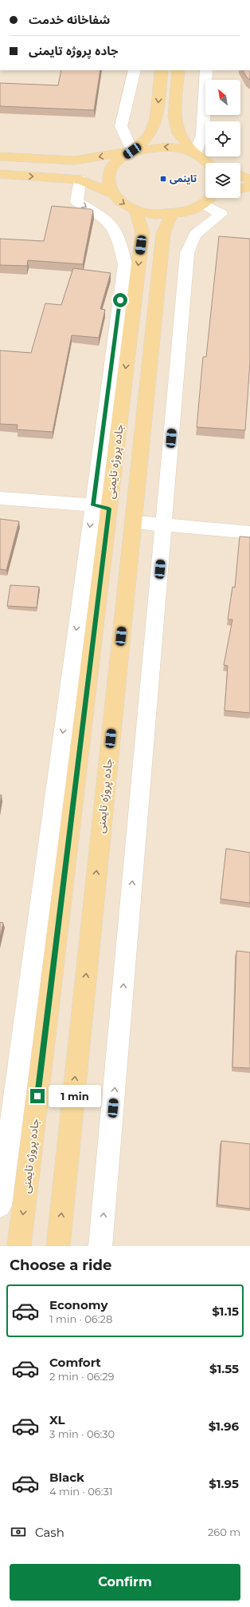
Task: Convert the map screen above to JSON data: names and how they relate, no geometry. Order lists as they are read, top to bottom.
{
  "streets": {
    "main road": ["جاده پروژه تایمنی"]
  },
  "places": {
    "transit": ["تاینمی"]
  },
  "north": "top left",
  "page": {
    "banner": ["شفاخانه خدمت", "جاده پروژه تایمنی"],
    "bubble": "1 min",
    "heading": "Choose a ride",
    "list": [
      {
        "name": "Economy",
        "note": "1 min · 06:28",
        "value": "$1.15"
      },
      {
        "name": "Comfort",
        "note": "2 min · 06:29",
        "value": "$1.55"
      },
      {
        "name": "XL",
        "note": "3 min · 06:30",
        "value": "$1.96"
      },
      {
        "name": "Black",
        "note": "4 min · 06:31",
        "value": "$1.95"
      }
    ],
    "pay": ["Cash", "260 m"],
    "buttons": "Confirm"
  }
}
